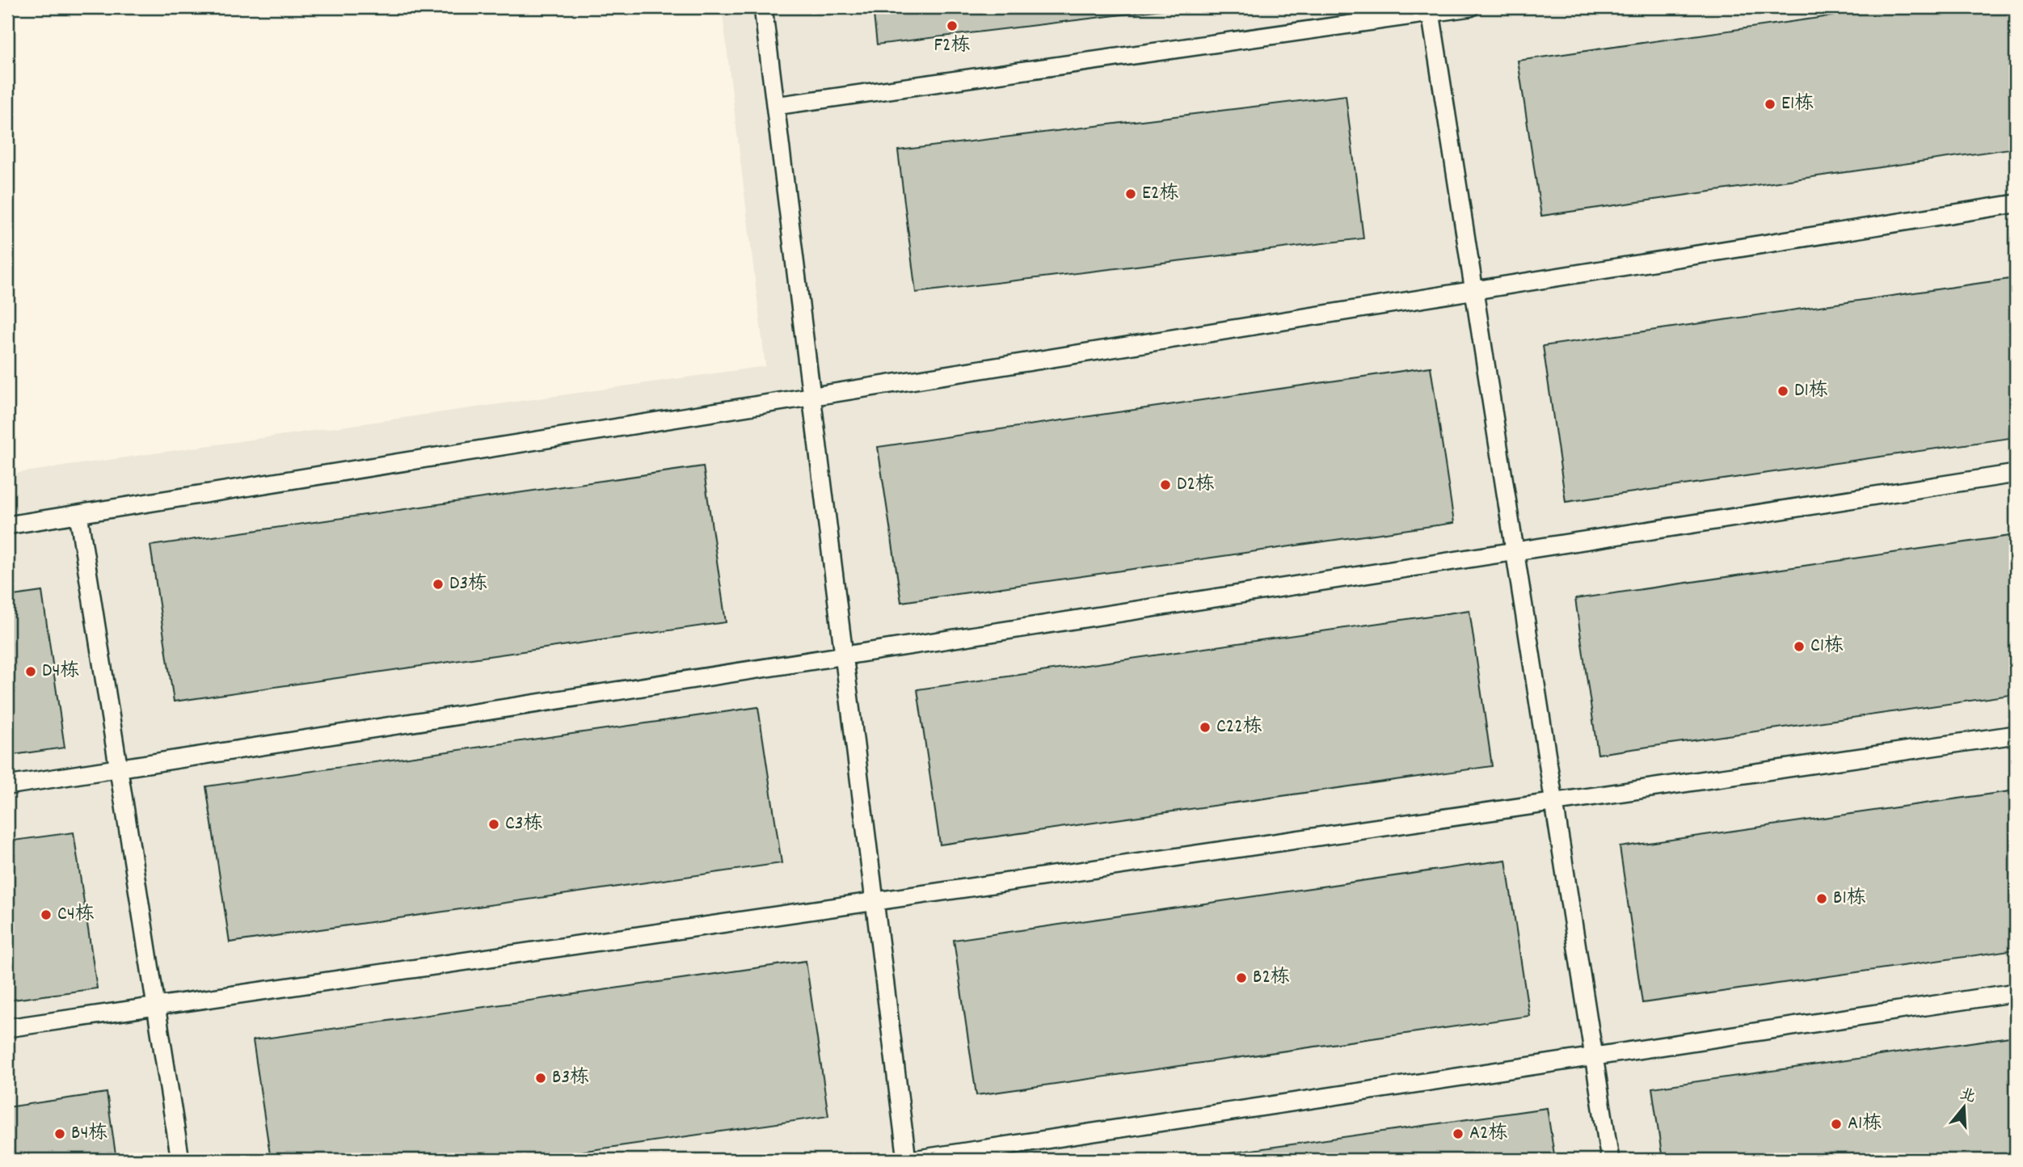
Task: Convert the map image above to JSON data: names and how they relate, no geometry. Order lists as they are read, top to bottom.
{
  "places": [
    "F2栋",
    "E1栋",
    "E2栋",
    "D1栋",
    "D2栋",
    "D3栋",
    "C1栋",
    "D4栋",
    "C22栋",
    "C3栋",
    "B1栋",
    "C4栋",
    "B2栋",
    "B3栋",
    "A1栋",
    "B4栋",
    "A2栋"
  ],
  "north": "top"
}
